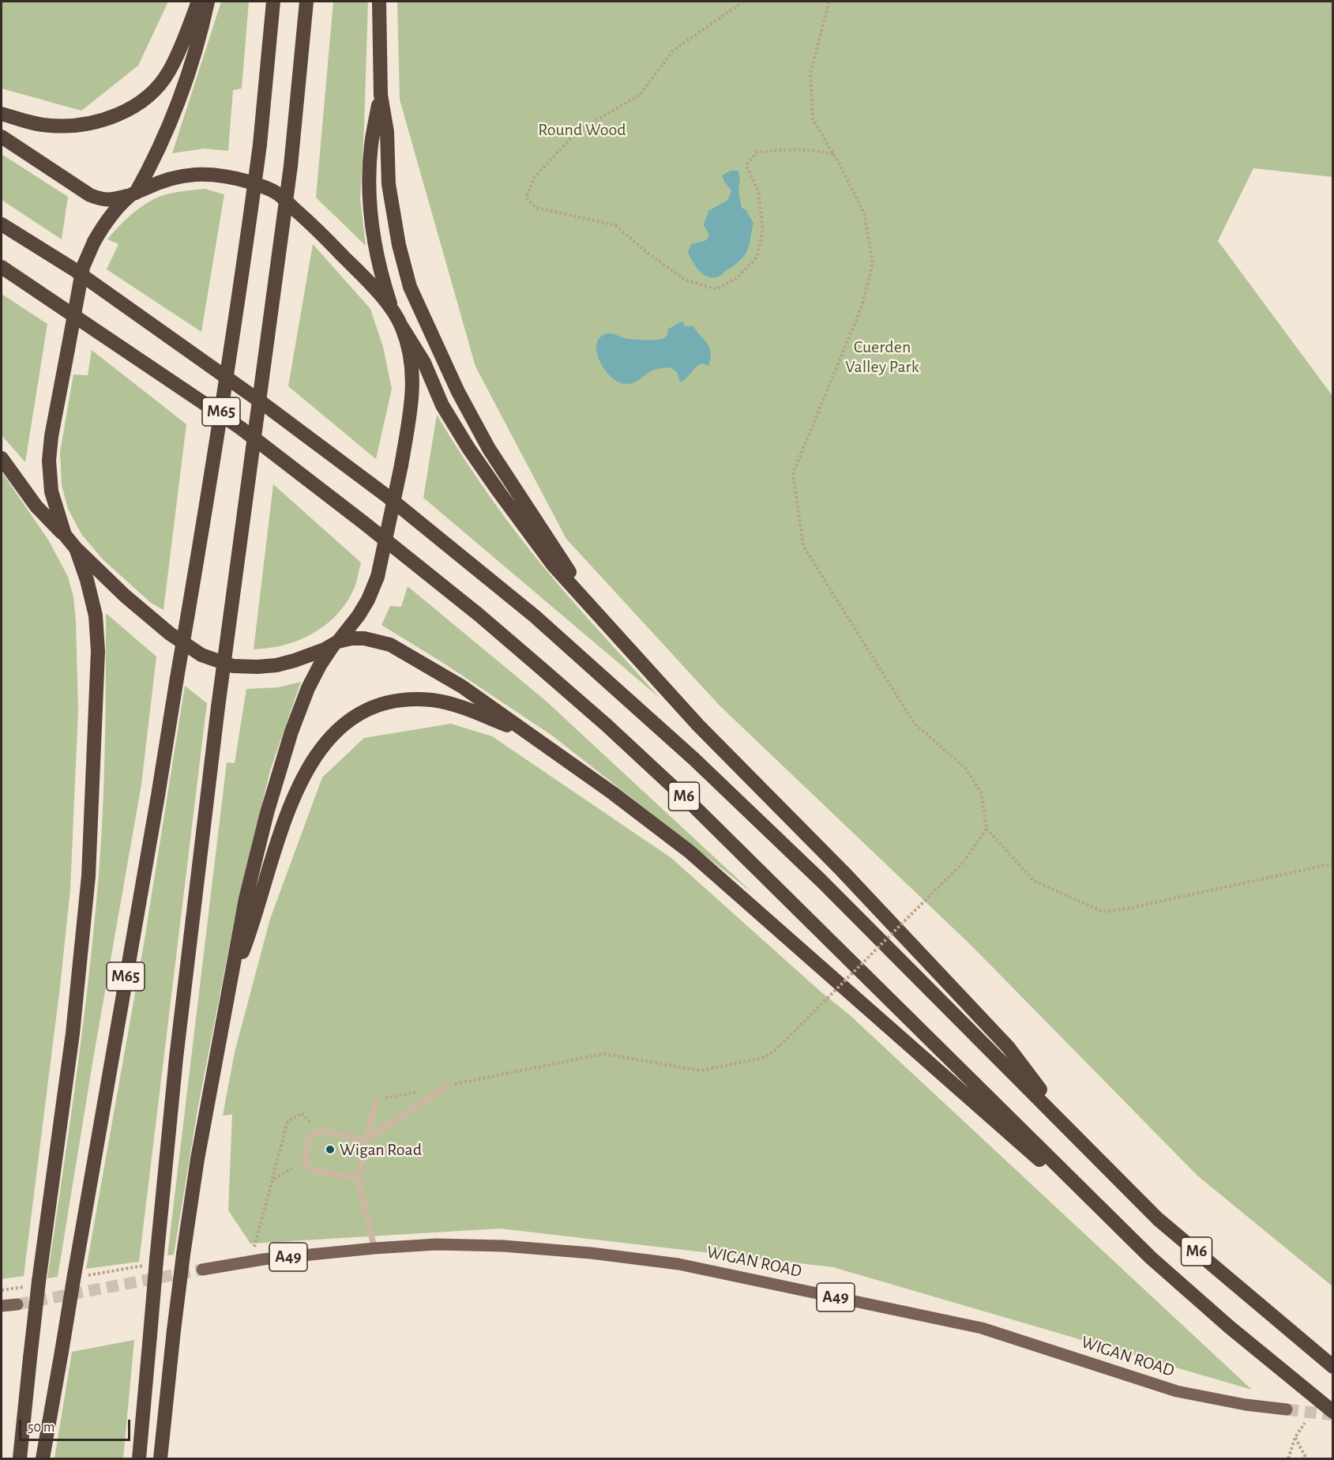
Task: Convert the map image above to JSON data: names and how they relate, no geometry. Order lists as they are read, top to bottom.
{
  "streets": {
    "highway": ["M65", "M6"],
    "main road": ["A49", "WIGAN ROAD"]
  },
  "parks": ["Round Wood", "Cuerden Valley Park"],
  "places": ["Wigan Road"],
  "scale_bar": "50 m"
}
